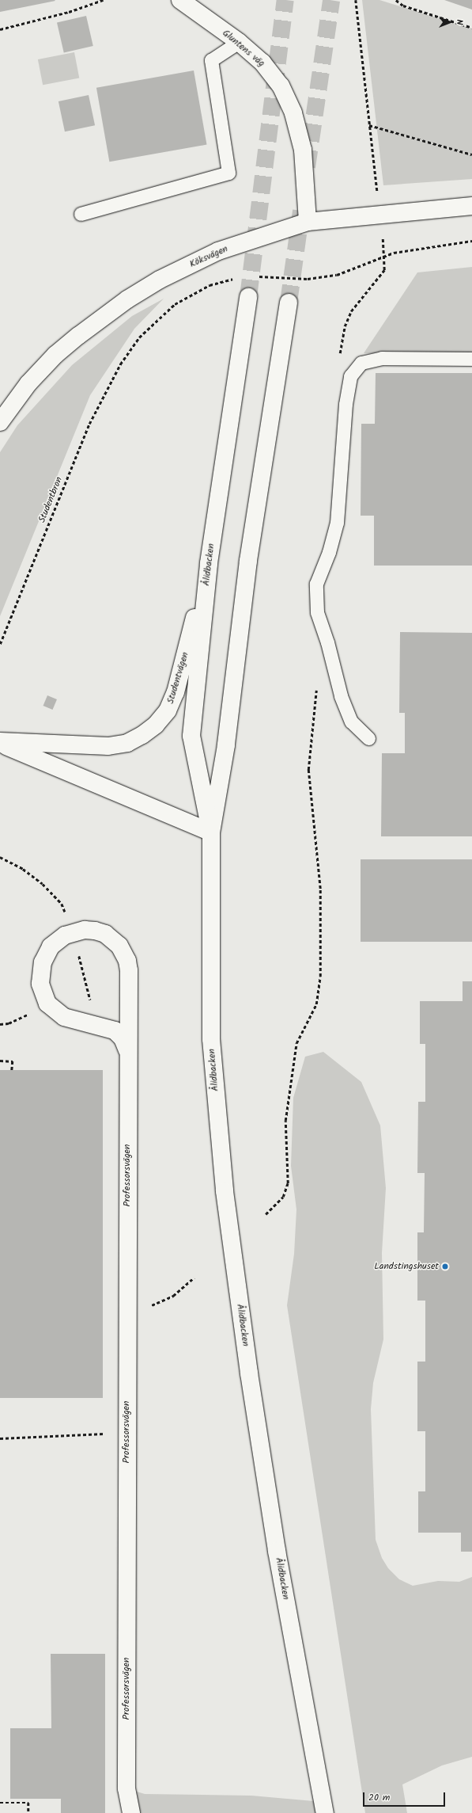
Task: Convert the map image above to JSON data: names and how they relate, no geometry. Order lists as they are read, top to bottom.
{
  "streets": {
    "main road": [
      "Gluntens väg",
      "Köksvägen",
      "Ålidbacken",
      "Studentvägen",
      "Professorsvägen"
    ],
    "path": ["Studentbron"]
  },
  "crossings": [
    ["Gluntens väg", "Köksvägen"],
    ["Ålidbacken", "Studentvägen"]
  ],
  "places": ["Landstingshuset"],
  "scale_bar": "20 m",
  "north": "right"
}
